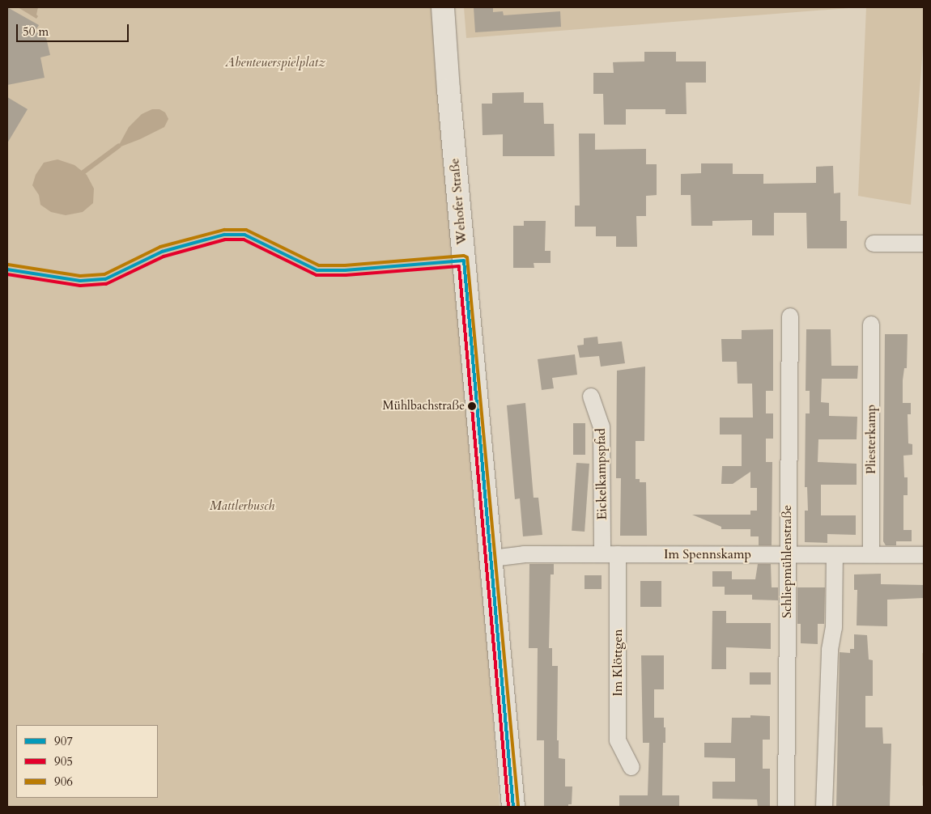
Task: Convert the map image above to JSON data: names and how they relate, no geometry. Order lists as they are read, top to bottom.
{
  "streets": {
    "street": [
      "Wehofer Straße",
      "Pliesterkamp",
      "Eickelkampspfad",
      "Im Spennskamp",
      "Schliepmühlenstraße",
      "Im Klöttgen"
    ]
  },
  "crossings": [
    ["Wehofer Straße", "Im Spennskamp"],
    ["Pliesterkamp", "Im Spennskamp"],
    ["Eickelkampspfad", "Im Spennskamp"],
    ["Eickelkampspfad", "Im Klöttgen"],
    ["Im Spennskamp", "Schliepmühlenstraße"],
    ["Im Spennskamp", "Im Klöttgen"]
  ],
  "parks": ["Abenteuerspielplatz", "Mattlerbusch"],
  "places": ["Mühlbachstraße"],
  "lines": ["transit line 906", "transit line 907", "transit line 905"],
  "legend": ["907", "905", "906"],
  "scale_bar": "50 m"
}
